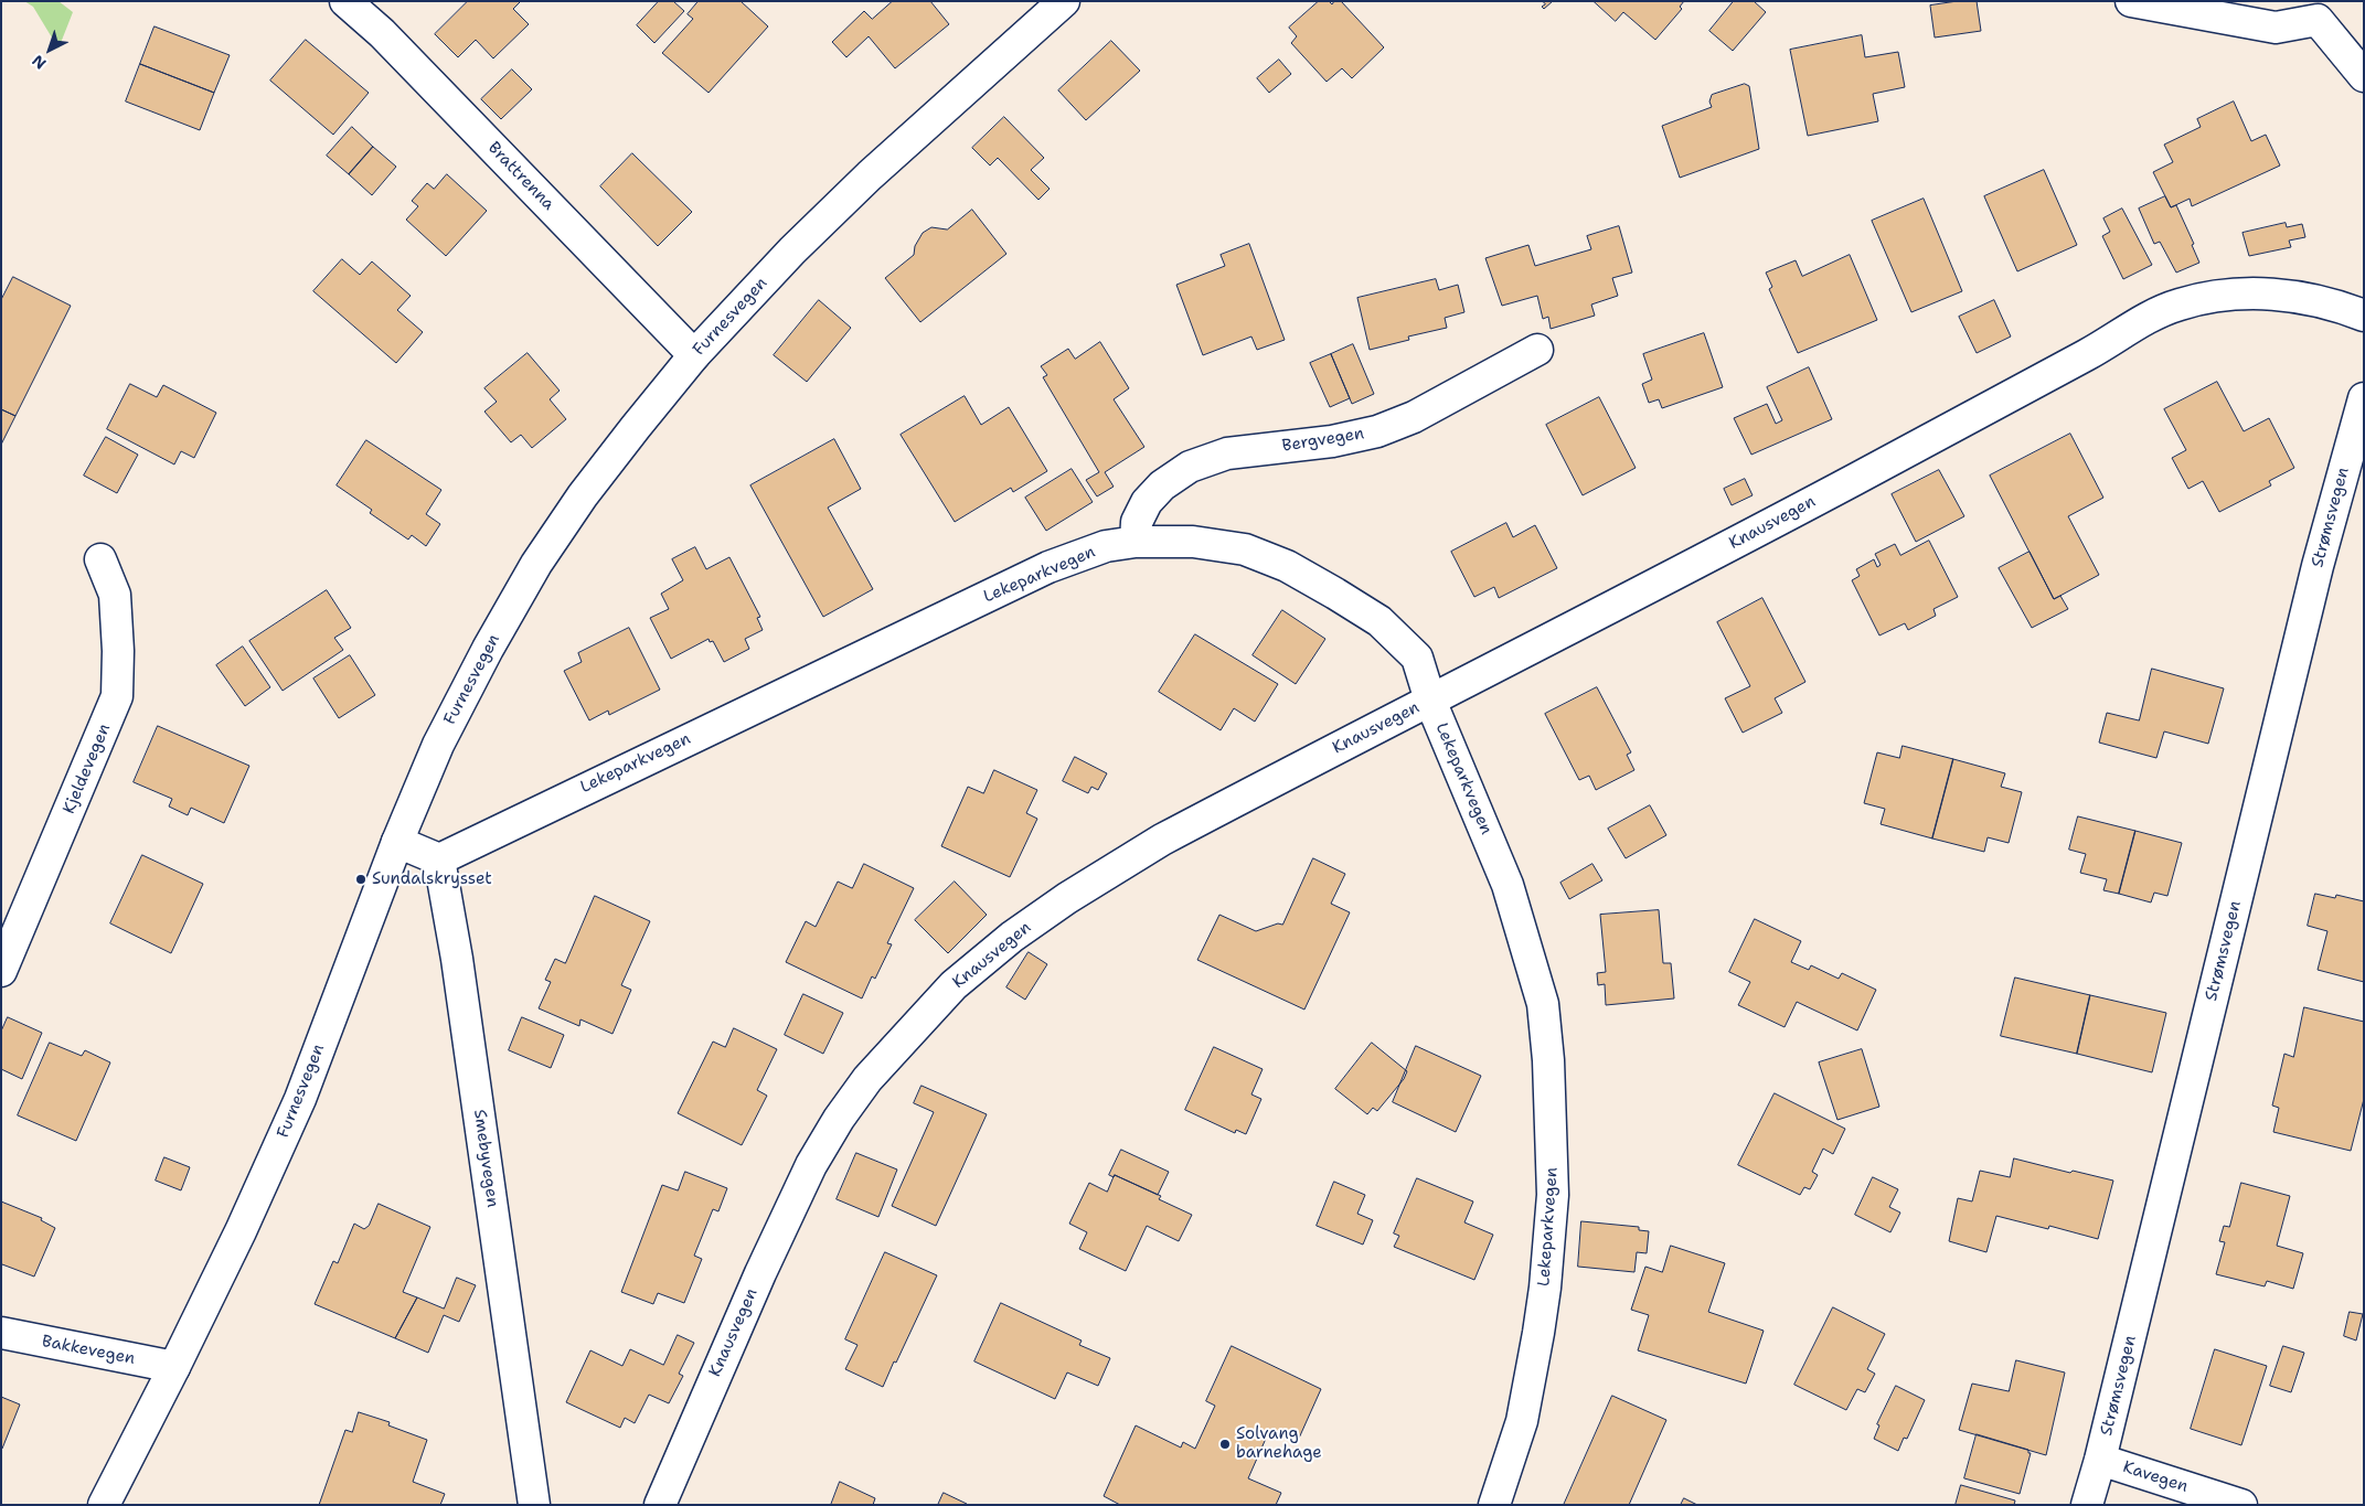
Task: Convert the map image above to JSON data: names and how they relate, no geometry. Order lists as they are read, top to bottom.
{
  "streets": {
    "street": [
      "Brattrenna",
      "Furnesvegen",
      "Bergvegen",
      "Strømsvegen",
      "Knausvegen",
      "Lekeparkvegen",
      "Kjeldevegen",
      "Smebyvegen",
      "Bakkevegen",
      "Kavegen"
    ]
  },
  "crossings": [
    ["Brattrenna", "Furnesvegen"],
    ["Furnesvegen", "Bakkevegen"],
    ["Bergvegen", "Lekeparkvegen"],
    ["Strømsvegen", "Kavegen"],
    ["Knausvegen", "Lekeparkvegen"],
    ["Lekeparkvegen", "Smebyvegen"]
  ],
  "places": ["Sundalskrysset", "Solvang barnehage"],
  "north": "bottom left"
}
